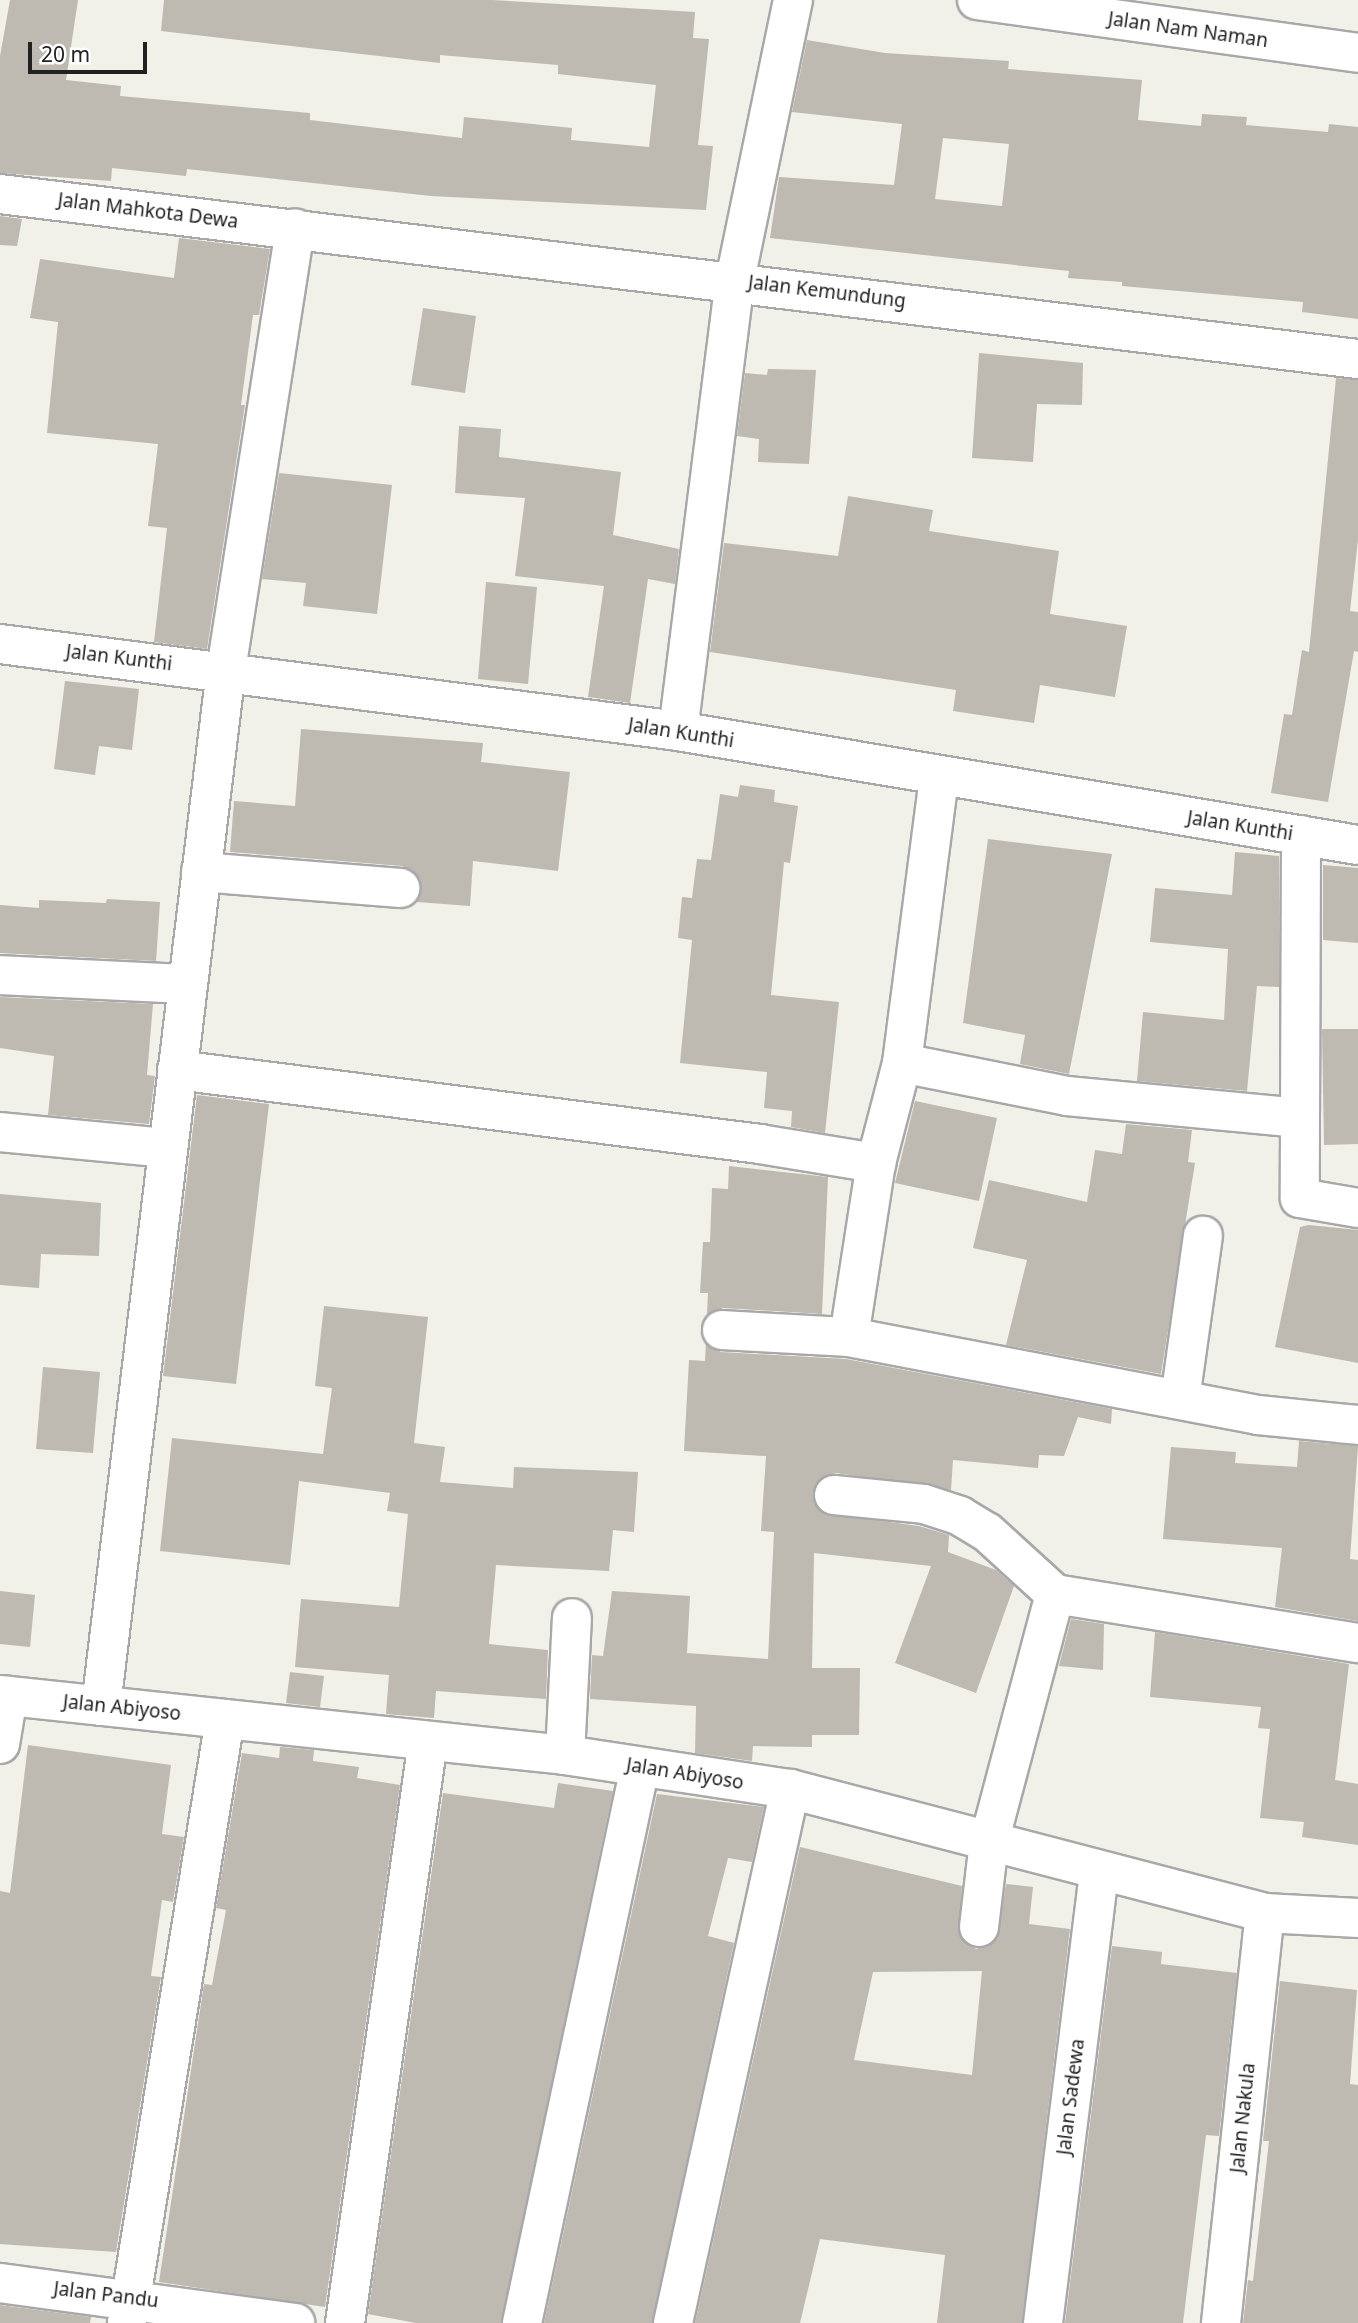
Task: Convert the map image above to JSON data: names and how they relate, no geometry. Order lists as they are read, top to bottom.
{
  "streets": {
    "street": [
      "Jalan Nam Naman",
      "Jalan Mahkota Dewa",
      "Jalan Kemundung",
      "Jalan Kunthi",
      "Jalan Abiyoso",
      "Jalan Sadewa",
      "Jalan Nakula",
      "Jalan Pandu"
    ]
  },
  "crossings": [
    ["Jalan Mahkota Dewa", "Jalan Kemundung"],
    ["Jalan Abiyoso", "Jalan Sadewa"],
    ["Jalan Abiyoso", "Jalan Nakula"]
  ],
  "scale_bar": "20 m"
}
